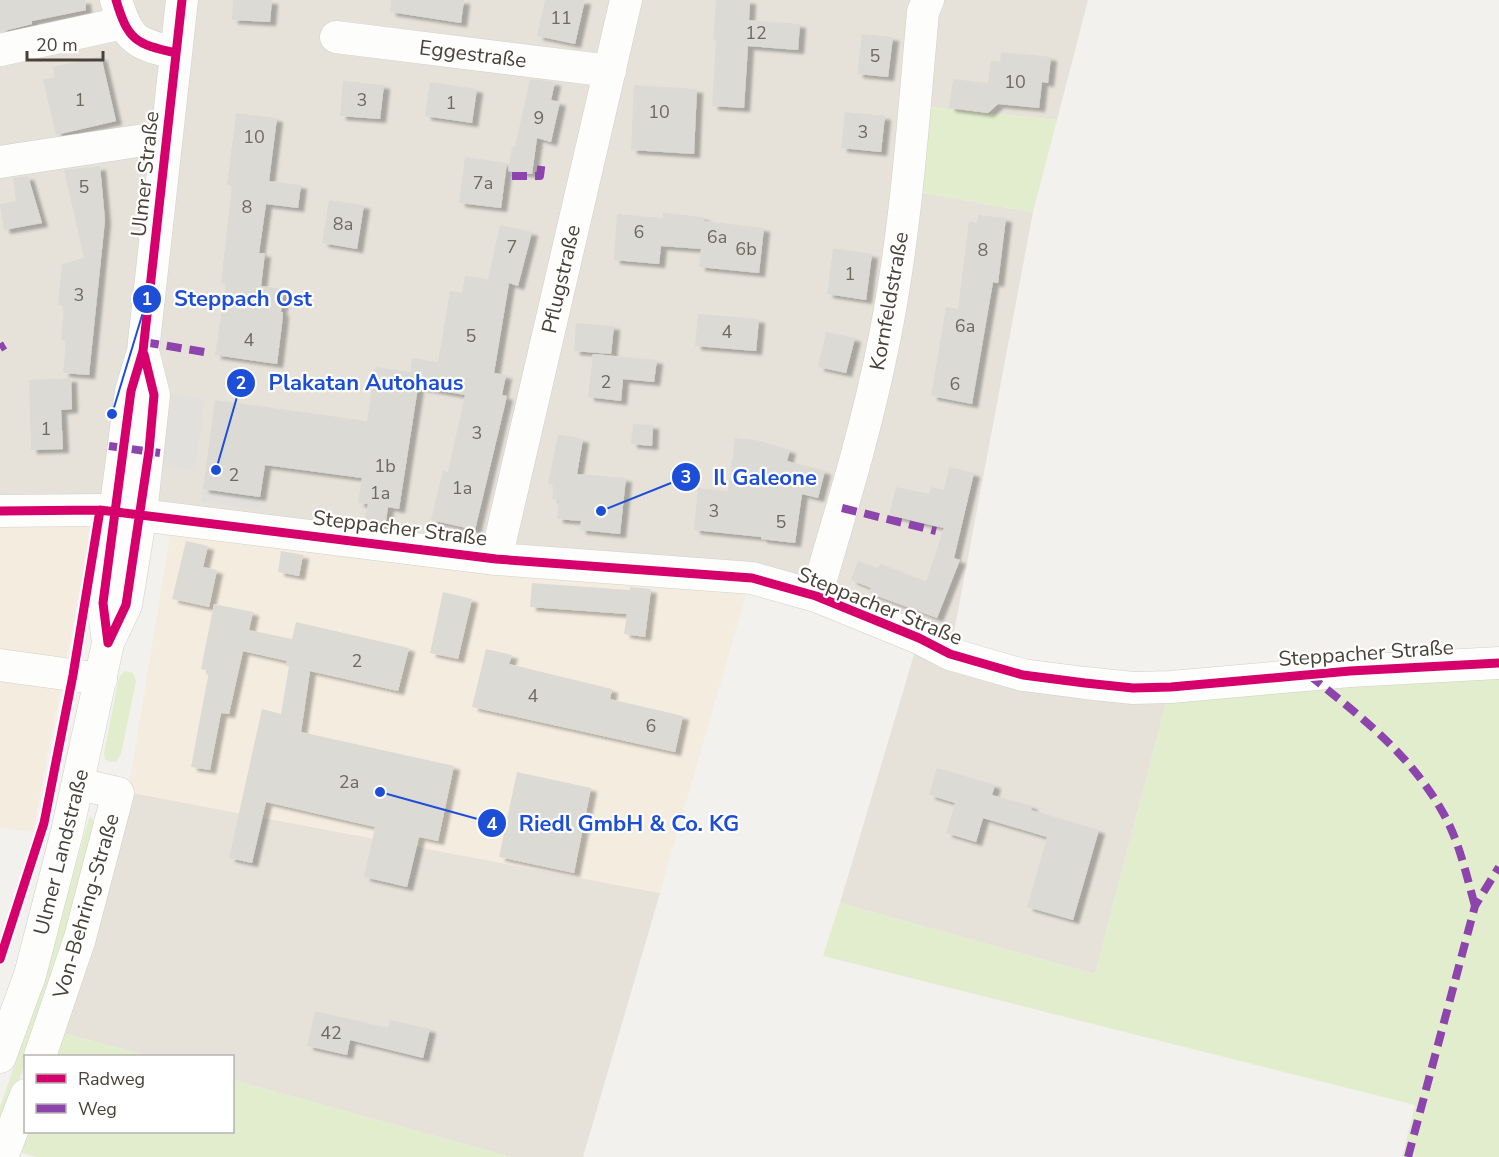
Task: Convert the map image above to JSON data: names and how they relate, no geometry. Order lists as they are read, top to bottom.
{
  "streets": {
    "street": [
      "Eggestraße",
      "Ulmer Straße",
      "Pflugstraße",
      "Kornfeldstraße",
      "Steppacher Straße",
      "Ulmer Landstraße",
      "Von-Behring-Straße"
    ]
  },
  "crossings": [
    ["Eggestraße", "Pflugstraße"],
    ["Ulmer Straße", "Steppacher Straße"],
    ["Ulmer Straße", "Ulmer Landstraße"],
    ["Pflugstraße", "Steppacher Straße"],
    ["Kornfeldstraße", "Steppacher Straße"],
    ["Ulmer Landstraße", "Von-Behring-Straße"]
  ],
  "places": [
    "Steppach Ost",
    "Plakatan Autohaus",
    "Il Galeone",
    "Riedl GmbH & Co. KG"
  ],
  "house_numbers": [
    "11",
    "12",
    "5",
    "10",
    "1",
    "3",
    "1",
    "10",
    "9",
    "3",
    "10",
    "7a",
    "5",
    "8",
    "8a",
    "6",
    "6a",
    "7",
    "6b",
    "8",
    "1",
    "3",
    "6a",
    "4",
    "5",
    "4",
    "2",
    "6",
    "1",
    "3",
    "1b",
    "2",
    "1a",
    "1a",
    "3",
    "5",
    "2",
    "4",
    "6",
    "2a",
    "42"
  ],
  "legend": ["Radweg", "Weg"],
  "scale_bar": "20 m"
}
